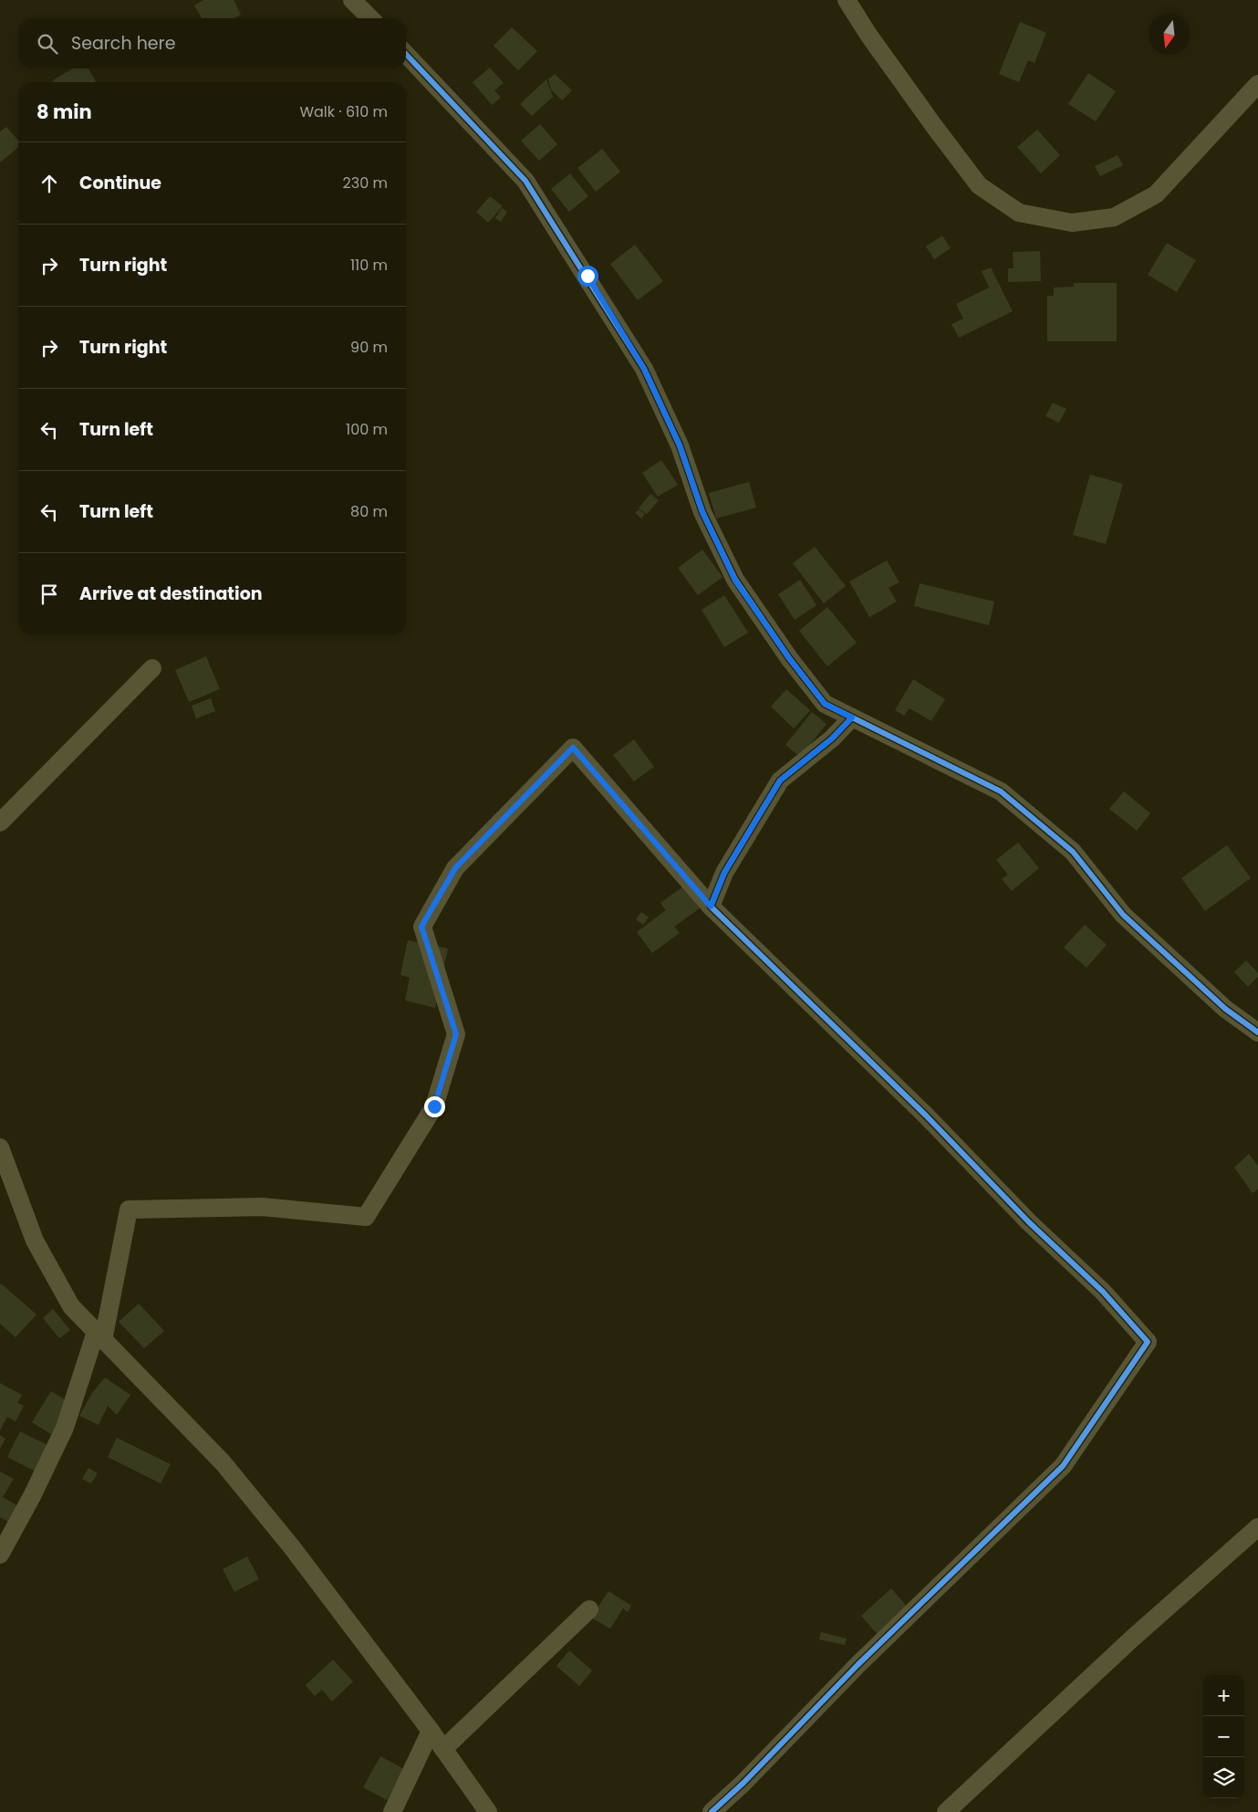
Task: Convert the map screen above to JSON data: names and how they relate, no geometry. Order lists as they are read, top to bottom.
{
  "north": "bottom",
  "page": {
    "search": "Search here",
    "heading": ["8 min", "Walk · 610 m"],
    "list": [
      ["Continue", "230 m"],
      ["Turn right", "110 m"],
      ["Turn right", "90 m"],
      ["Turn left", "100 m"],
      ["Turn left", "80 m"],
      "Arrive at destination"
    ],
    "map_buttons": ["+", "−"]
  }
}
